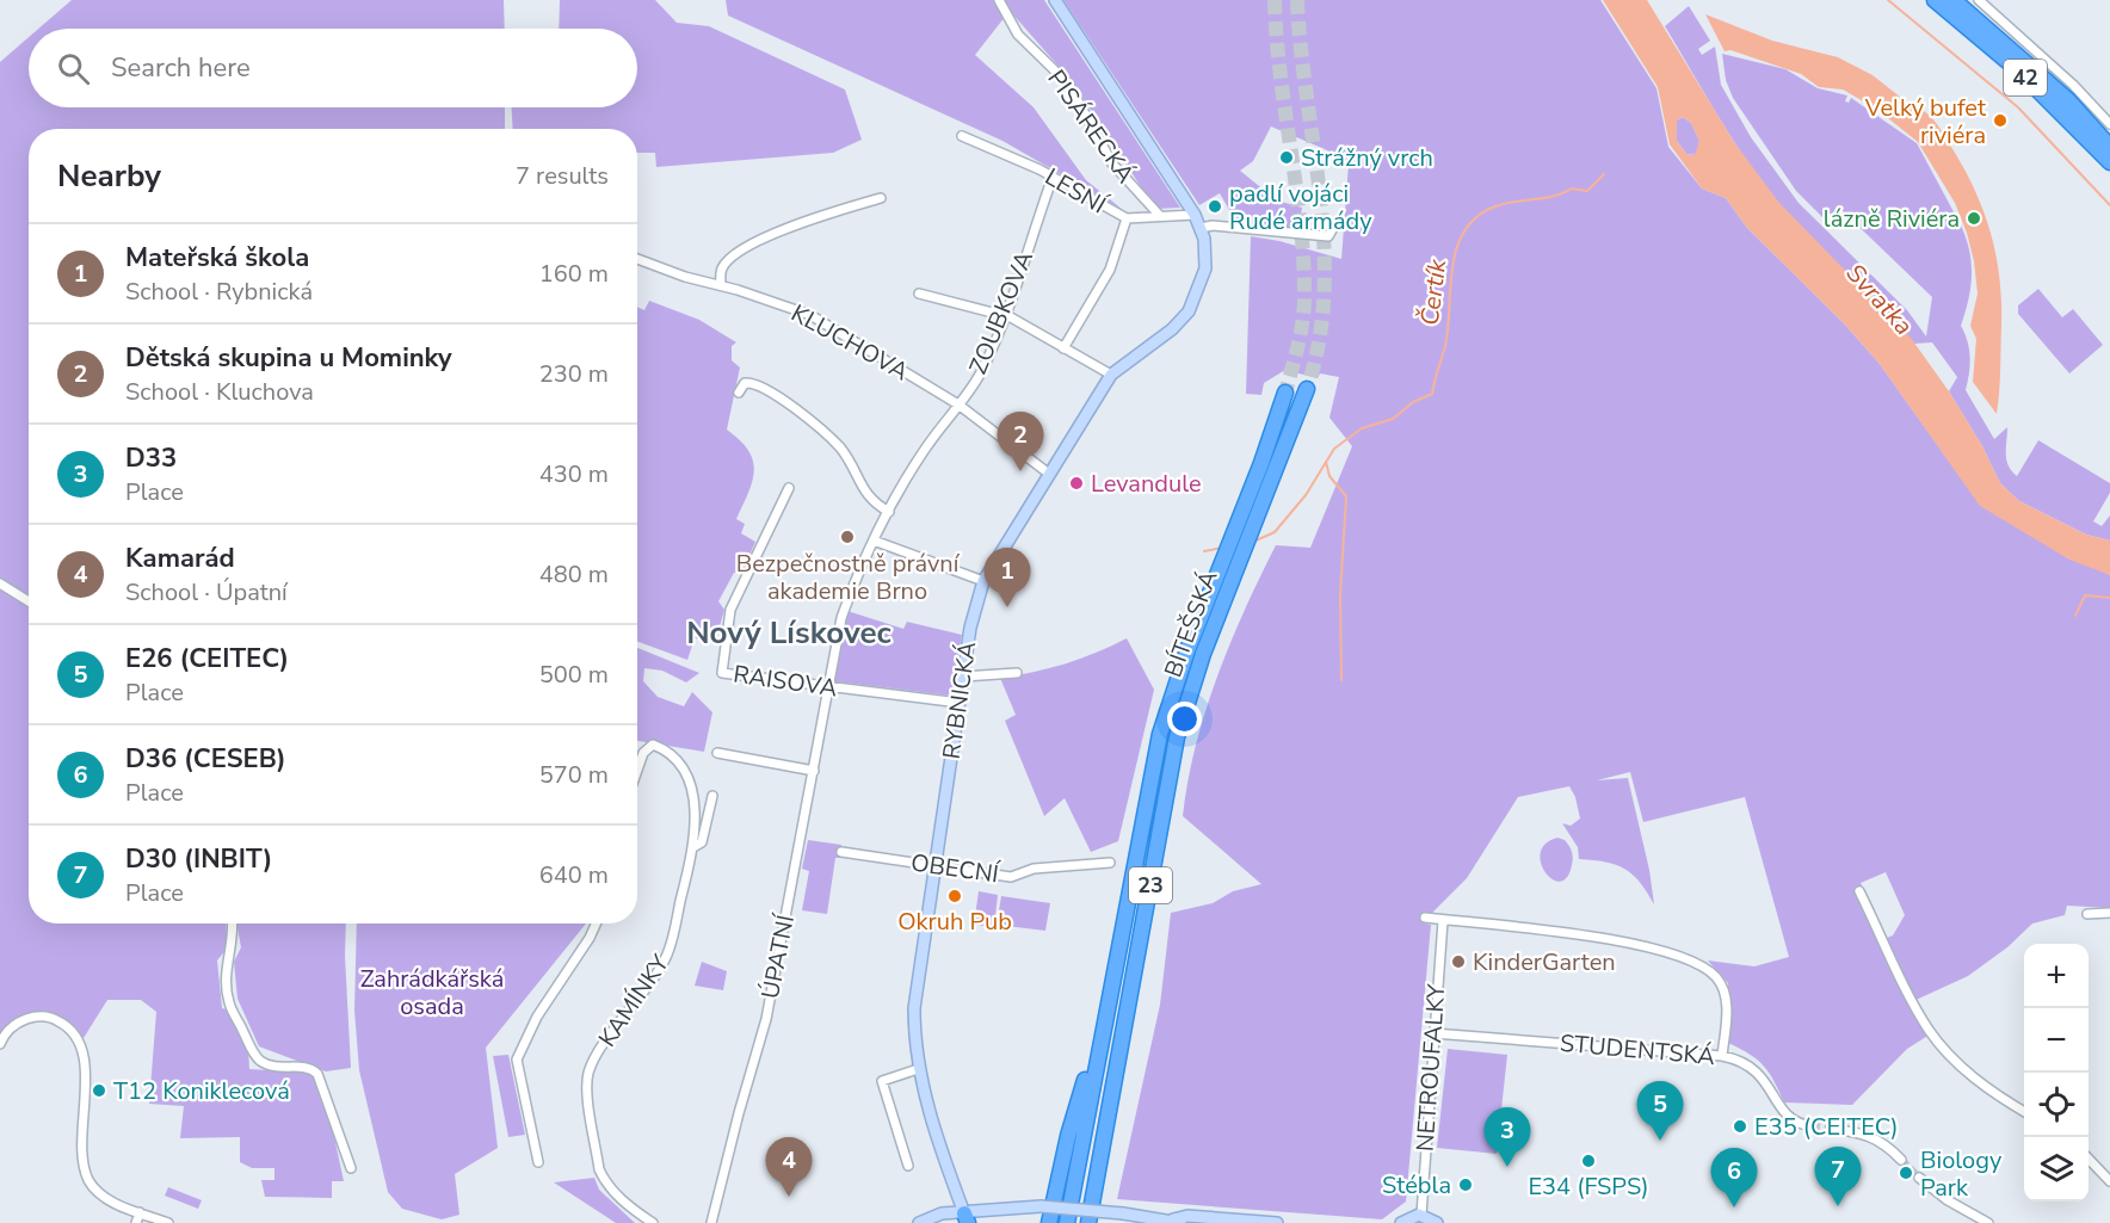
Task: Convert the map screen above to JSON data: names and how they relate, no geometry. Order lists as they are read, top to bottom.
{
  "streets": {
    "highway": ["42", "BÍTEŠSKÁ", "23"],
    "street": [
      "PISÁRECKÁ",
      "LESNÍ",
      "ZOUBKOVA",
      "KLUCHOVA",
      "RAISOVA",
      "RYBNICKÁ",
      "OBECNÍ",
      "ÚPATNÍ",
      "KAMÍNKY",
      "STUDENTSKÁ",
      "NETROUFALKY"
    ]
  },
  "crossings": [
    ["PISÁRECKÁ", "LESNÍ"],
    ["PISÁRECKÁ", "RYBNICKÁ"],
    ["LESNÍ", "ZOUBKOVA"],
    ["LESNÍ", "RYBNICKÁ"],
    ["ZOUBKOVA", "KLUCHOVA"],
    ["ZOUBKOVA", "RAISOVA"],
    ["ZOUBKOVA", "ÚPATNÍ"],
    ["KLUCHOVA", "RYBNICKÁ"],
    ["RAISOVA", "RYBNICKÁ"],
    ["RAISOVA", "ÚPATNÍ"],
    ["RYBNICKÁ", "OBECNÍ"],
    ["STUDENTSKÁ", "NETROUFALKY"]
  ],
  "districts": ["Nový Lískovec"],
  "water": ["Čertík", "Svratka"],
  "parks": ["Zahrádkářská osada"],
  "places": [
    "Velký bufet riviéra",
    "Strážný vrch",
    "padlí vojáci Rudé armády",
    "lázně Riviéra",
    "Levandule",
    "Bezpečnostně právní akademie Brno",
    "Okruh Pub",
    "KinderGarten",
    "T12 Koniklecová",
    "E35 (CEITEC)",
    "E34 (FSPS)",
    "Biology Park",
    "Stébla"
  ],
  "page": {
    "search": "Search here",
    "heading": ["Nearby", "7 results"],
    "list": [
      {
        "mark": "1",
        "name": "Mateřská škola",
        "note": "School · Rybnická",
        "value": "160 m"
      },
      {
        "mark": "2",
        "name": "Dětská skupina u Mominky",
        "note": "School · Kluchova",
        "value": "230 m"
      },
      {
        "mark": "3",
        "name": "D33",
        "note": "Place",
        "value": "430 m"
      },
      {
        "mark": "4",
        "name": "Kamarád",
        "note": "School · Úpatní",
        "value": "480 m"
      },
      {
        "mark": "5",
        "name": "E26 (CEITEC)",
        "note": "Place",
        "value": "500 m"
      },
      {
        "mark": "6",
        "name": "D36 (CESEB)",
        "note": "Place",
        "value": "570 m"
      },
      {
        "mark": "7",
        "name": "D30 (INBIT)",
        "note": "Place",
        "value": "640 m"
      }
    ],
    "pins": [
      "2",
      "1",
      "5",
      "3",
      "4",
      "7",
      "6"
    ],
    "map_buttons": ["+", "−"]
  }
}
